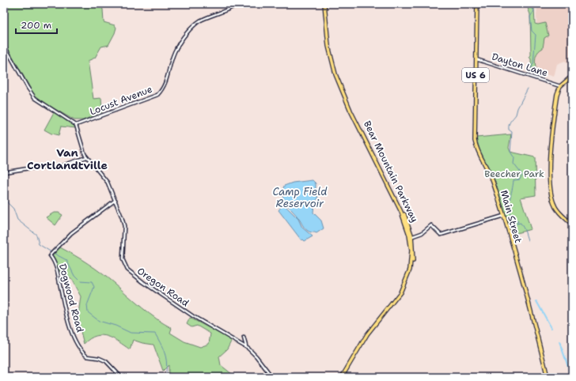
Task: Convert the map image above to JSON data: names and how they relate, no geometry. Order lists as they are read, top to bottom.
{
  "streets": {
    "main road": ["US 6", "Bear Mountain Parkway", "Main Street"],
    "street": [
      "Dayton Lane",
      "Locust Avenue",
      "Oregon Road",
      "Dogwood Road"
    ]
  },
  "crossings": [
    ["Dayton Lane", "Main Street"],
    ["Locust Avenue", "Oregon Road"],
    ["Oregon Road", "Dogwood Road"]
  ],
  "districts": ["Van Cortlandtville"],
  "water": ["Camp Field Reservoir"],
  "parks": ["Beecher Park"],
  "scale_bar": "200 m"
}
